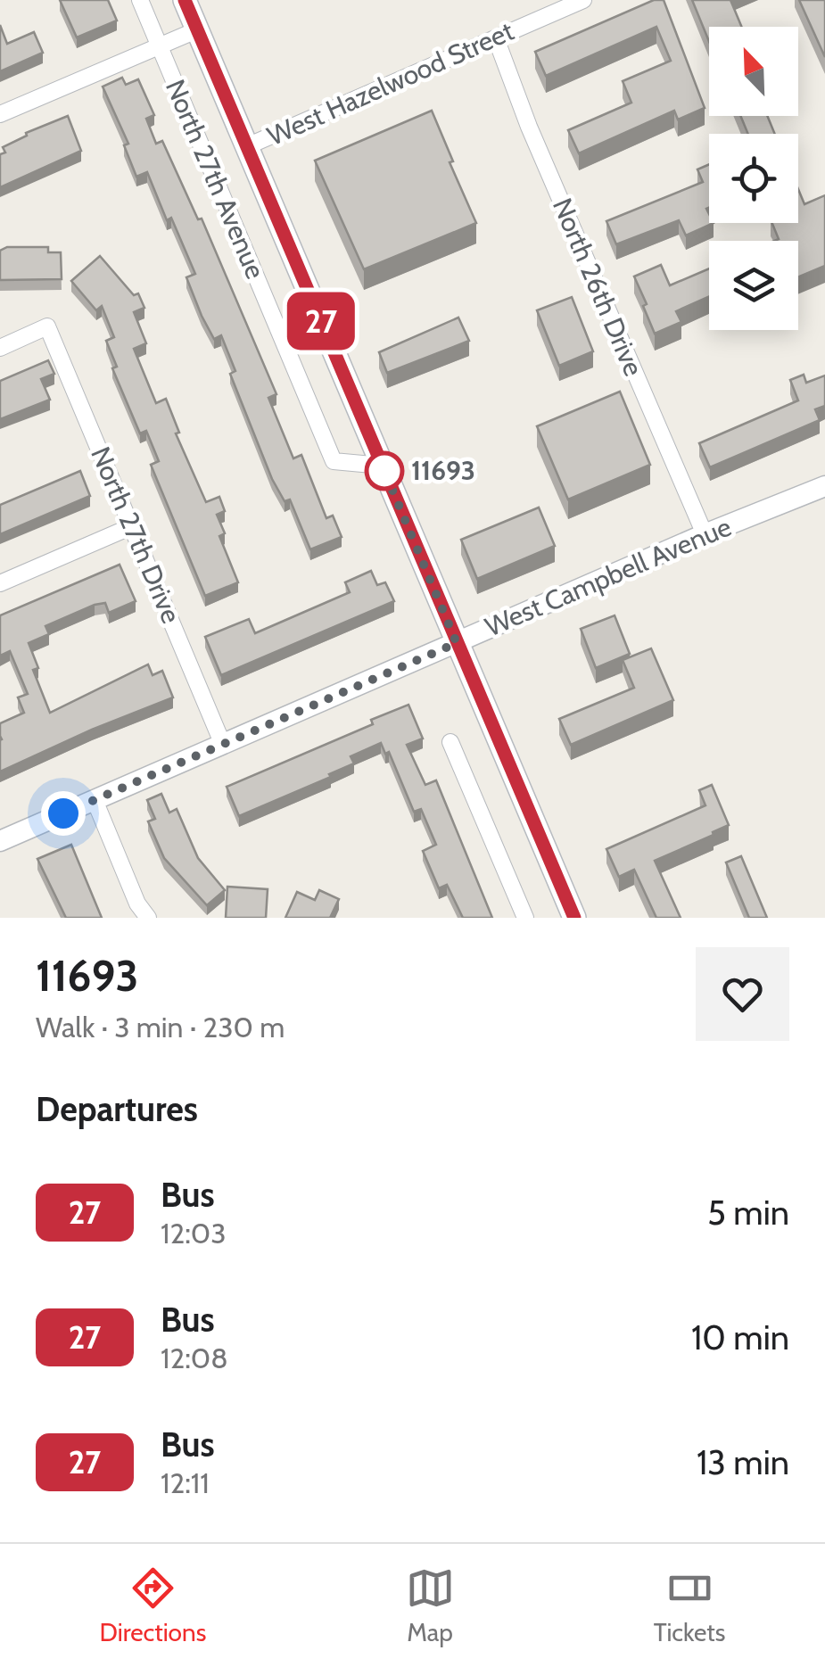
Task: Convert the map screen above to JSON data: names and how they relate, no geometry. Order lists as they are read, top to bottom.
{
  "streets": {
    "main road": ["North 27th Avenue"],
    "street": [
      "West Hazelwood Street",
      "North 26th Drive",
      "North 27th Drive",
      "West Campbell Avenue"
    ]
  },
  "crossings": [
    ["West Hazelwood Street", "North 27th Avenue"],
    ["West Hazelwood Street", "North 26th Drive"],
    ["North 27th Avenue", "West Campbell Avenue"],
    ["North 26th Drive", "West Campbell Avenue"],
    ["North 27th Drive", "West Campbell Avenue"]
  ],
  "places": ["11693"],
  "lines": ["bus line 27"],
  "north": "top left",
  "page": {
    "on_map": "27",
    "heading": [
      ["11693", "Walk · 3 min · 230 m"],
      "Departures"
    ],
    "list": [
      {
        "mark": "27",
        "name": "Bus",
        "note": "12:03",
        "value": "5 min"
      },
      {
        "mark": "27",
        "name": "Bus",
        "note": "12:08",
        "value": "10 min"
      },
      {
        "mark": "27",
        "name": "Bus",
        "note": "12:11",
        "value": "13 min"
      }
    ],
    "tabs": ["Directions", "Map", "Tickets"]
  }
}
